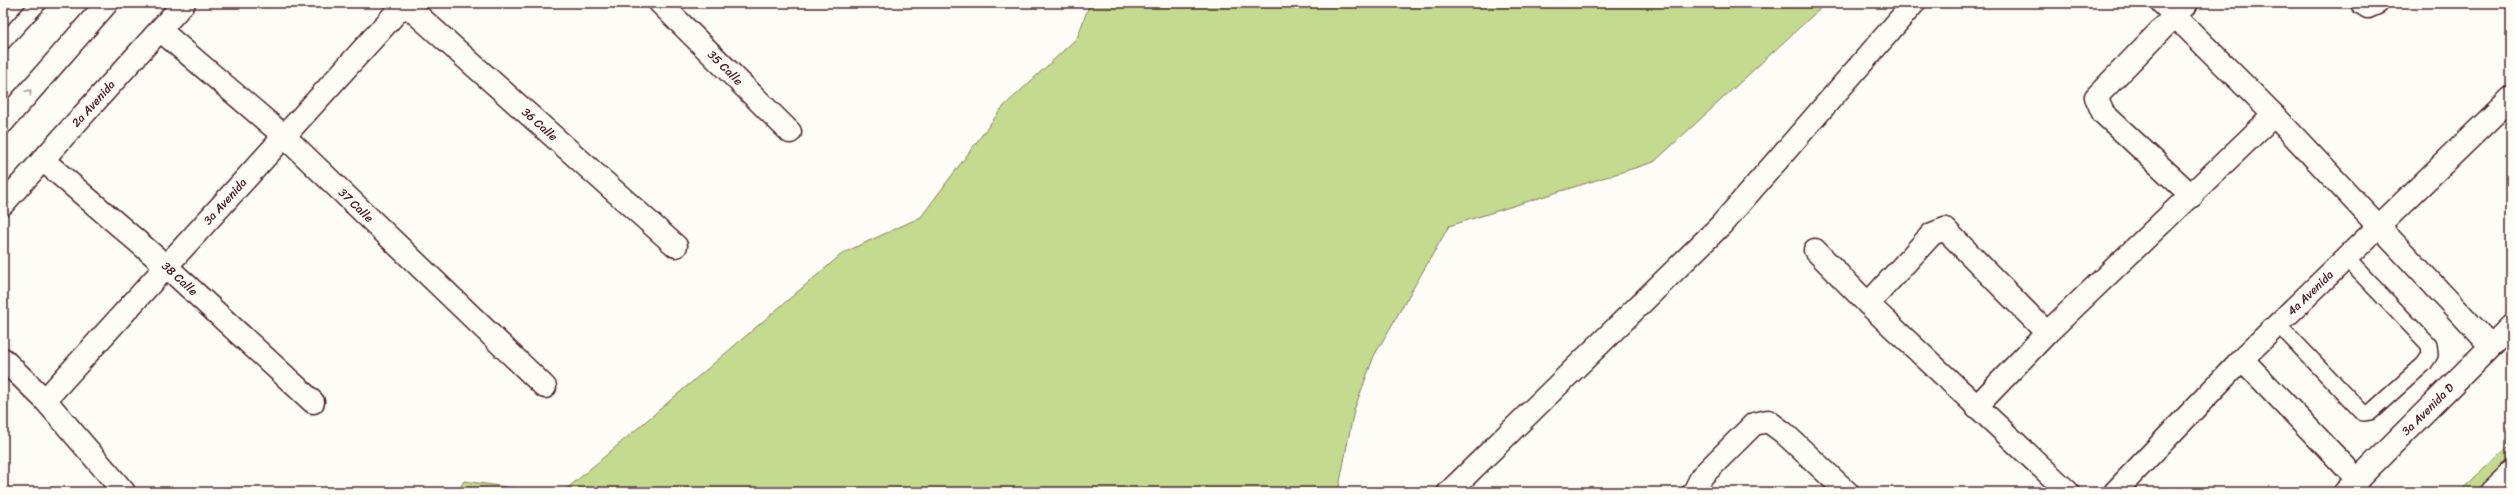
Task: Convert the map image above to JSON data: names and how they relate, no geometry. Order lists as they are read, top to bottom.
{
  "streets": {
    "street": [
      "35 Calle",
      "2a Avenida",
      "36 Calle",
      "3a Avenida",
      "37 Calle",
      "38 Calle",
      "4a Avenida",
      "3a Avenida D"
    ]
  },
  "crossings": [
    ["2a Avenida", "37 Calle"],
    ["2a Avenida", "38 Calle"],
    ["36 Calle", "3a Avenida"],
    ["3a Avenida", "37 Calle"],
    ["3a Avenida", "38 Calle"]
  ]
}
